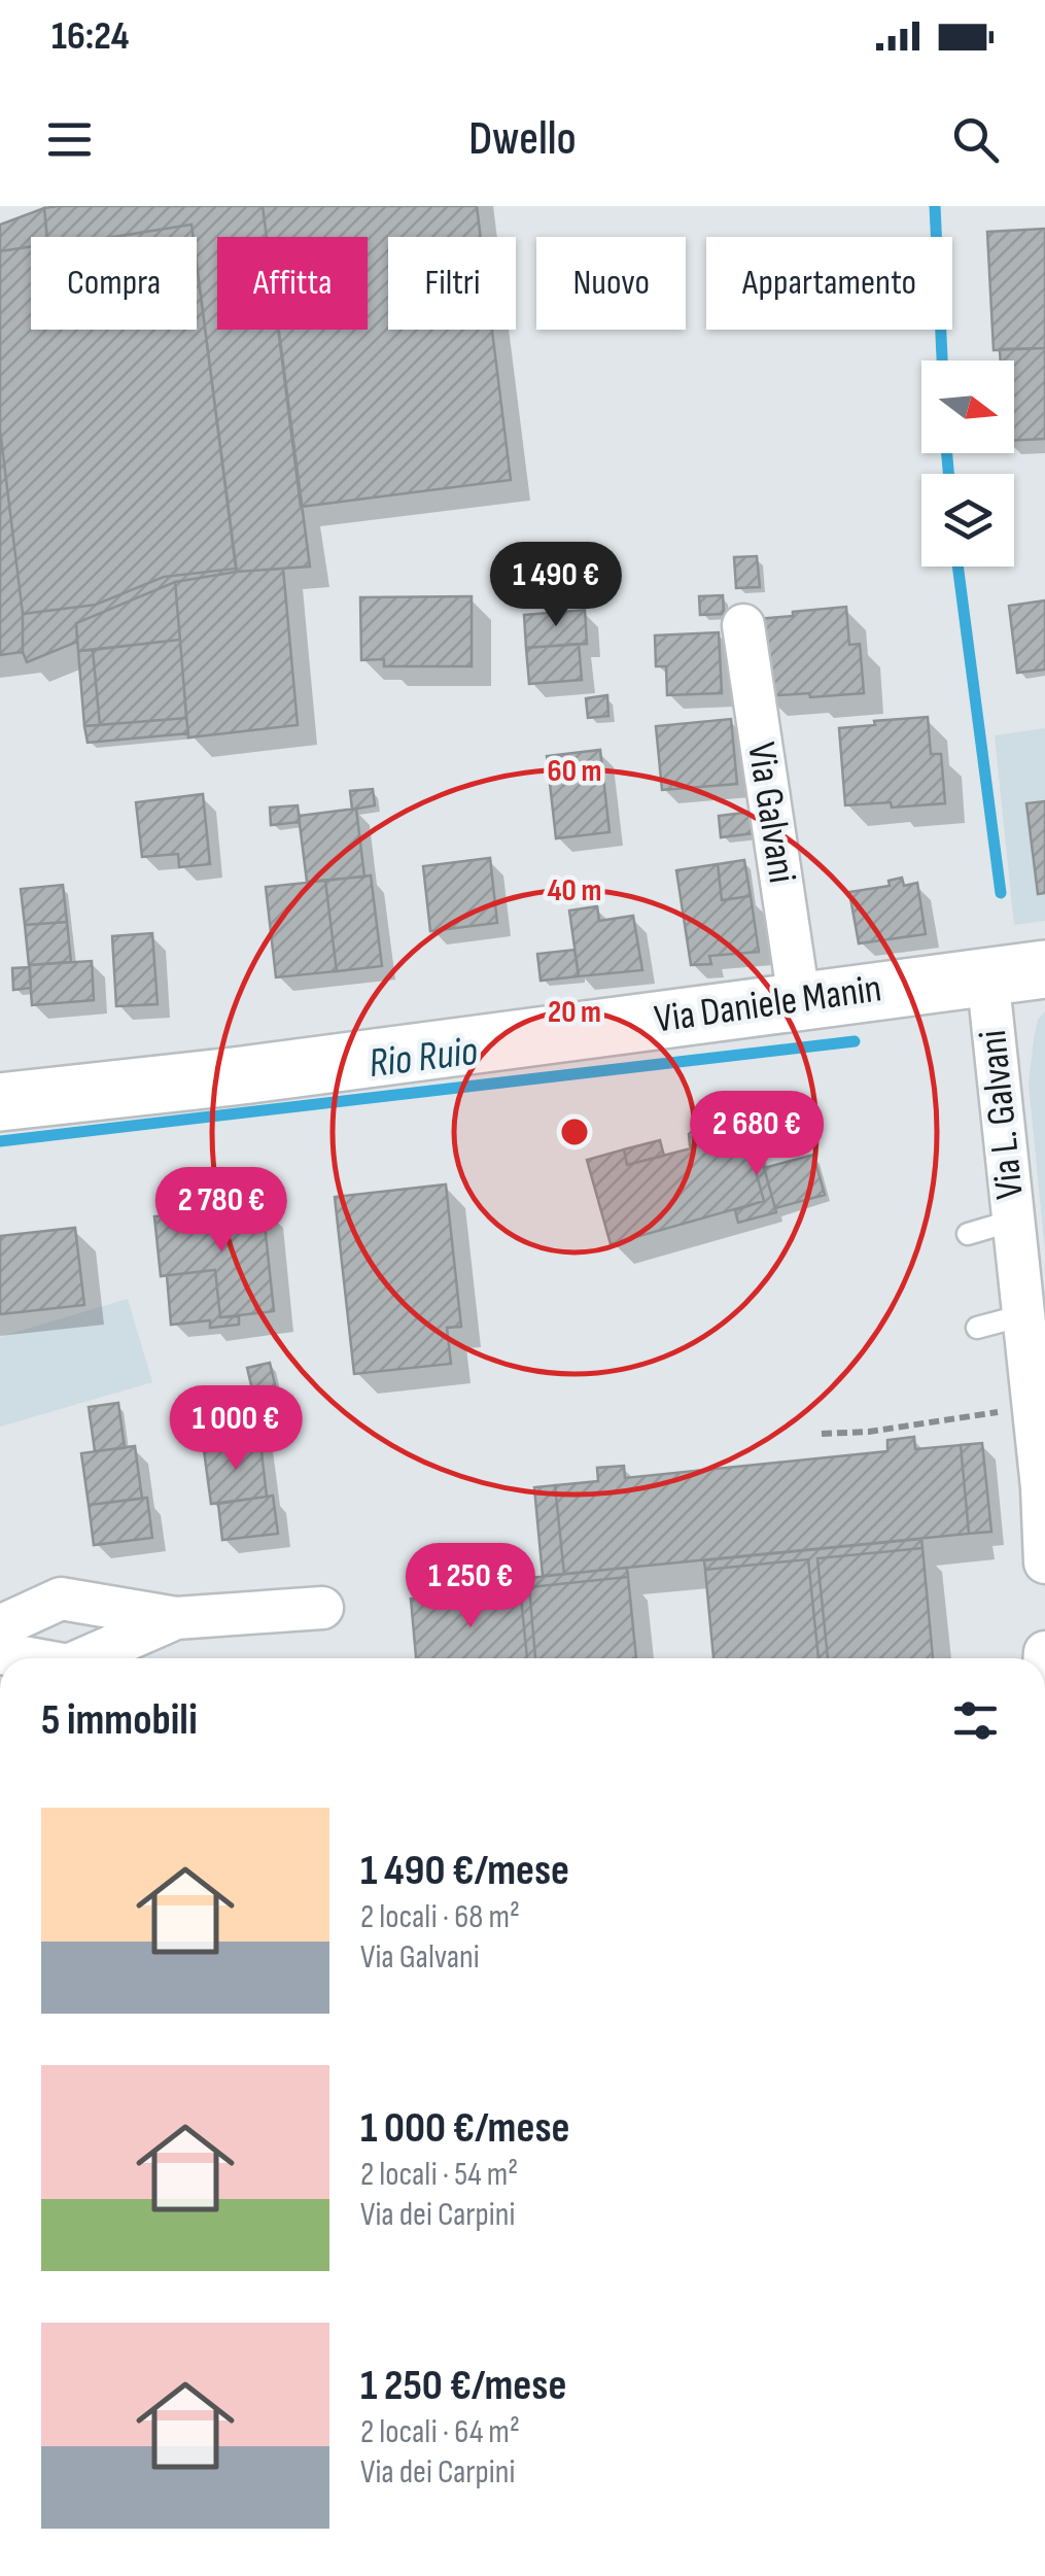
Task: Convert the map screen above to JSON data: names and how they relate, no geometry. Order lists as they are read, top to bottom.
{
  "streets": {
    "main road": ["Via Daniele Manin"],
    "street": ["Via Galvani", "Via L. Galvani"]
  },
  "crossings": [
    ["Via Galvani", "Via Daniele Manin"],
    ["Via Daniele Manin", "Via L. Galvani"]
  ],
  "water": ["Rio Ruio"],
  "north": "right",
  "page": {
    "status": "16:24",
    "header": "Dwello",
    "chip": [
      "Compra",
      "Affitta",
      "Filtri",
      "Nuovo",
      "Appartamento"
    ],
    "price": [
      "1 490 €",
      "2 680 €",
      "2 780 €",
      "1 000 €",
      "1 250 €"
    ],
    "heading": "5 immobili",
    "list": [
      {
        "name": "1 490 €/mese",
        "note": "2 locali · 68 m² · Via Galvani"
      },
      {
        "name": "1 000 €/mese",
        "note": "2 locali · 54 m² · Via dei Carpini"
      },
      {
        "name": "1 250 €/mese",
        "note": "2 locali · 64 m² · Via dei Carpini"
      }
    ]
  },
  "rings": ["60 m", "40 m", "20 m"]
}
